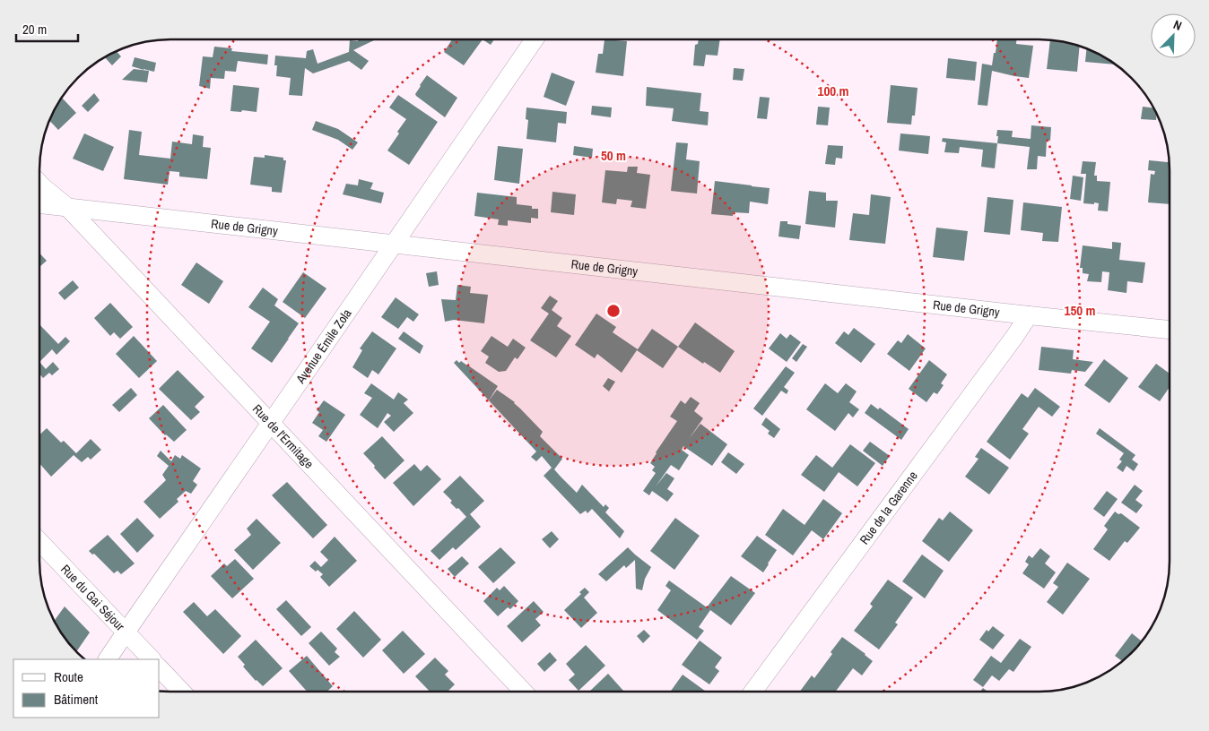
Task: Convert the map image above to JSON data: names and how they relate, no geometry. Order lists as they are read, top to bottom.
{
  "streets": {
    "street": [
      "Rue de Grigny",
      "Avenue Émile Zola",
      "Rue de l'Ermitage",
      "Rue de la Garenne",
      "Rue du Gai Séjour"
    ]
  },
  "crossings": [
    ["Rue de Grigny", "Avenue Émile Zola"],
    ["Rue de Grigny", "Rue de l'Ermitage"],
    ["Rue de Grigny", "Rue de la Garenne"],
    ["Avenue Émile Zola", "Rue de l'Ermitage"],
    ["Avenue Émile Zola", "Rue du Gai Séjour"]
  ],
  "legend": ["Route", "Bâtiment"],
  "scale_bar": "20 m",
  "north": "top right",
  "rings": ["100 m", "50 m", "150 m"]
}
